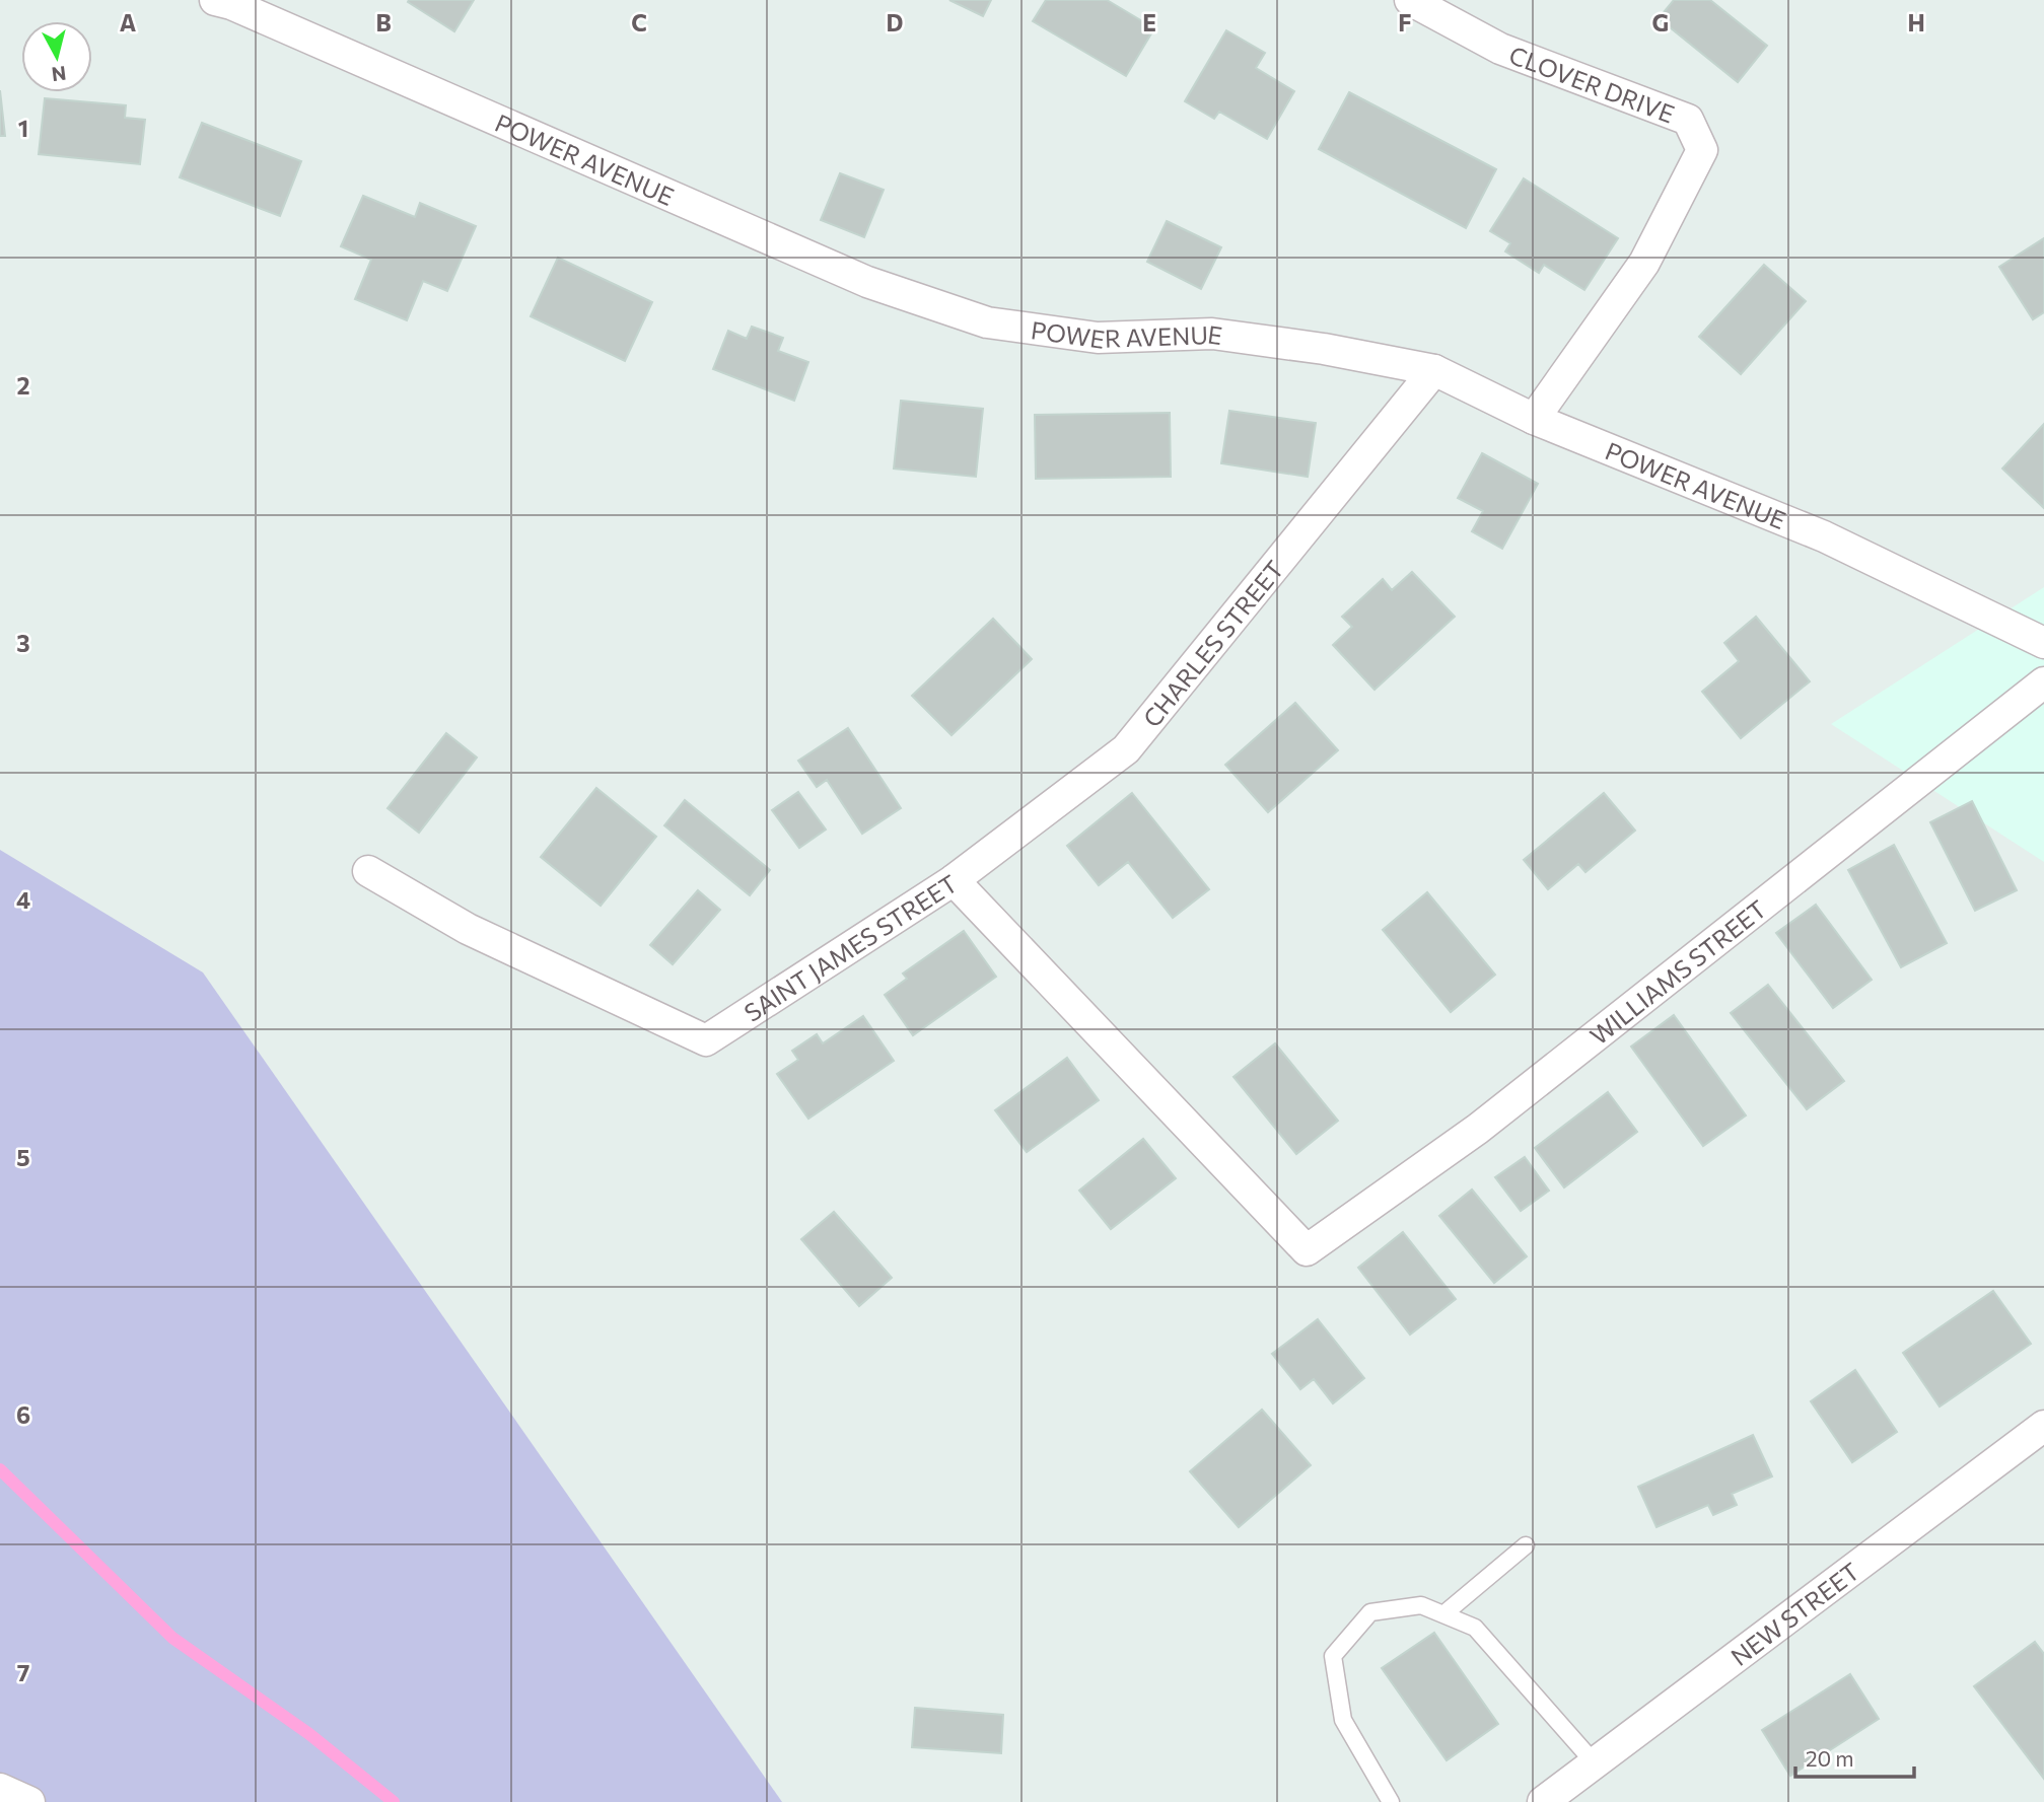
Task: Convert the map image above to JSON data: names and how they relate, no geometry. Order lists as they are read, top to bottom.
{
  "streets": {
    "street": [
      "CLOVER DRIVE",
      "POWER AVENUE",
      "CHARLES STREET",
      "SAINT JAMES STREET",
      "WILLIAMS STREET",
      "NEW STREET"
    ]
  },
  "crossings": [
    ["CLOVER DRIVE", "POWER AVENUE"],
    ["POWER AVENUE", "CHARLES STREET"],
    ["CHARLES STREET", "SAINT JAMES STREET"],
    ["SAINT JAMES STREET", "WILLIAMS STREET"]
  ],
  "scale_bar": "20 m",
  "north": "bottom",
  "grid": {
    "columns": [
      "A",
      "B",
      "C",
      "D",
      "E",
      "F",
      "G",
      "H"
    ],
    "rows": [
      "1",
      "2",
      "3",
      "4",
      "5",
      "6",
      "7"
    ]
  }
}
